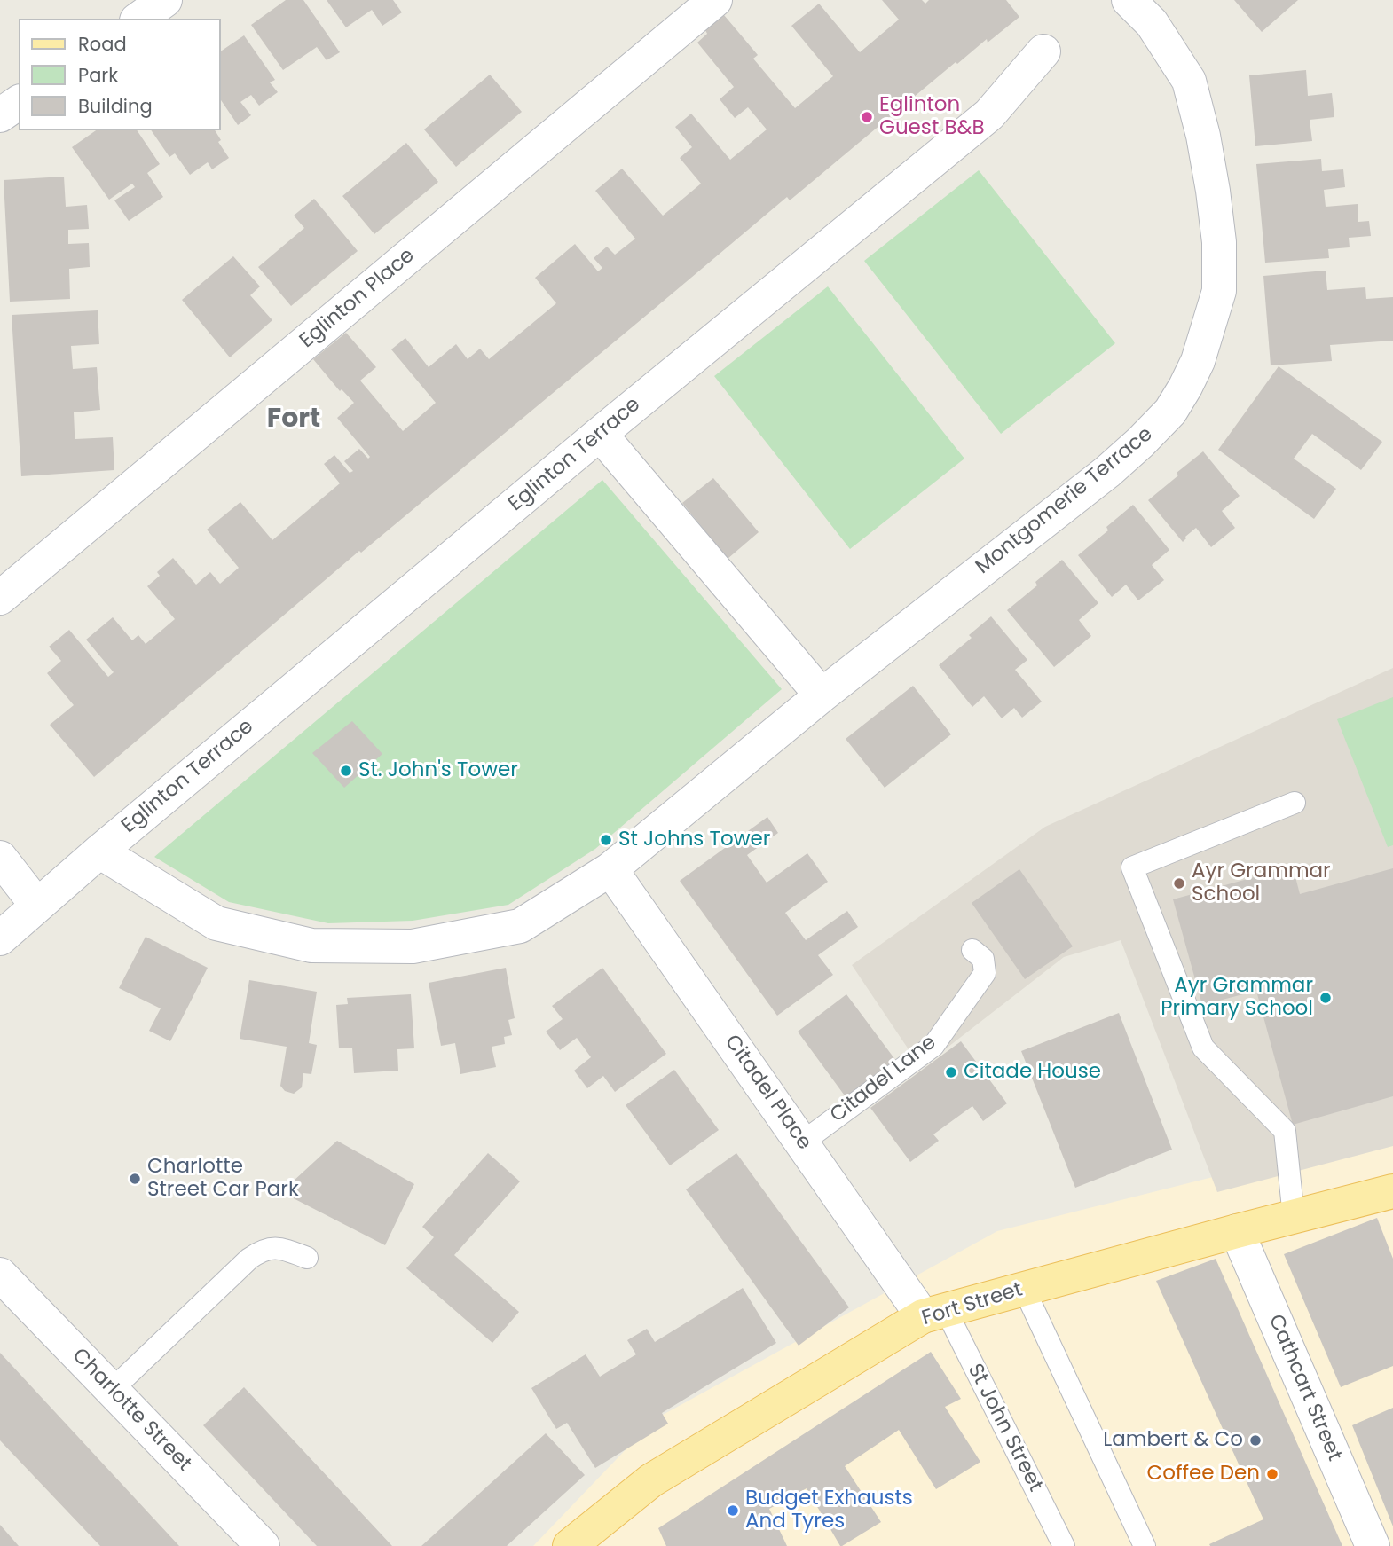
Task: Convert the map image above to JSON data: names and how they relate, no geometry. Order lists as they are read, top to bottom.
{
  "streets": {
    "main road": ["Fort Street"],
    "street": [
      "Eglinton Place",
      "Eglinton Terrace",
      "Montgomerie Terrace",
      "Citadel Place",
      "Cathcart Street",
      "Charlotte Street"
    ],
    "lane": ["Citadel Lane", "St John Street"]
  },
  "crossings": [
    ["Eglinton Terrace", "Montgomerie Terrace"],
    ["Montgomerie Terrace", "Citadel Place"],
    ["Citadel Lane", "Citadel Place"],
    ["Citadel Place", "Fort Street"],
    ["Citadel Place", "St John Street"],
    ["Fort Street", "Cathcart Street"],
    ["Fort Street", "St John Street"]
  ],
  "districts": ["Fort"],
  "places": [
    "Eglinton Guest B&B",
    "St. John's Tower",
    "St Johns Tower",
    "Ayr Grammar School",
    "Ayr Grammar Primary School",
    "Citade House",
    "Charlotte Street Car Park",
    "Lambert & Co",
    "Coffee Den",
    "Budget Exhausts And Tyres"
  ],
  "legend": ["Road", "Park", "Building"]
}
